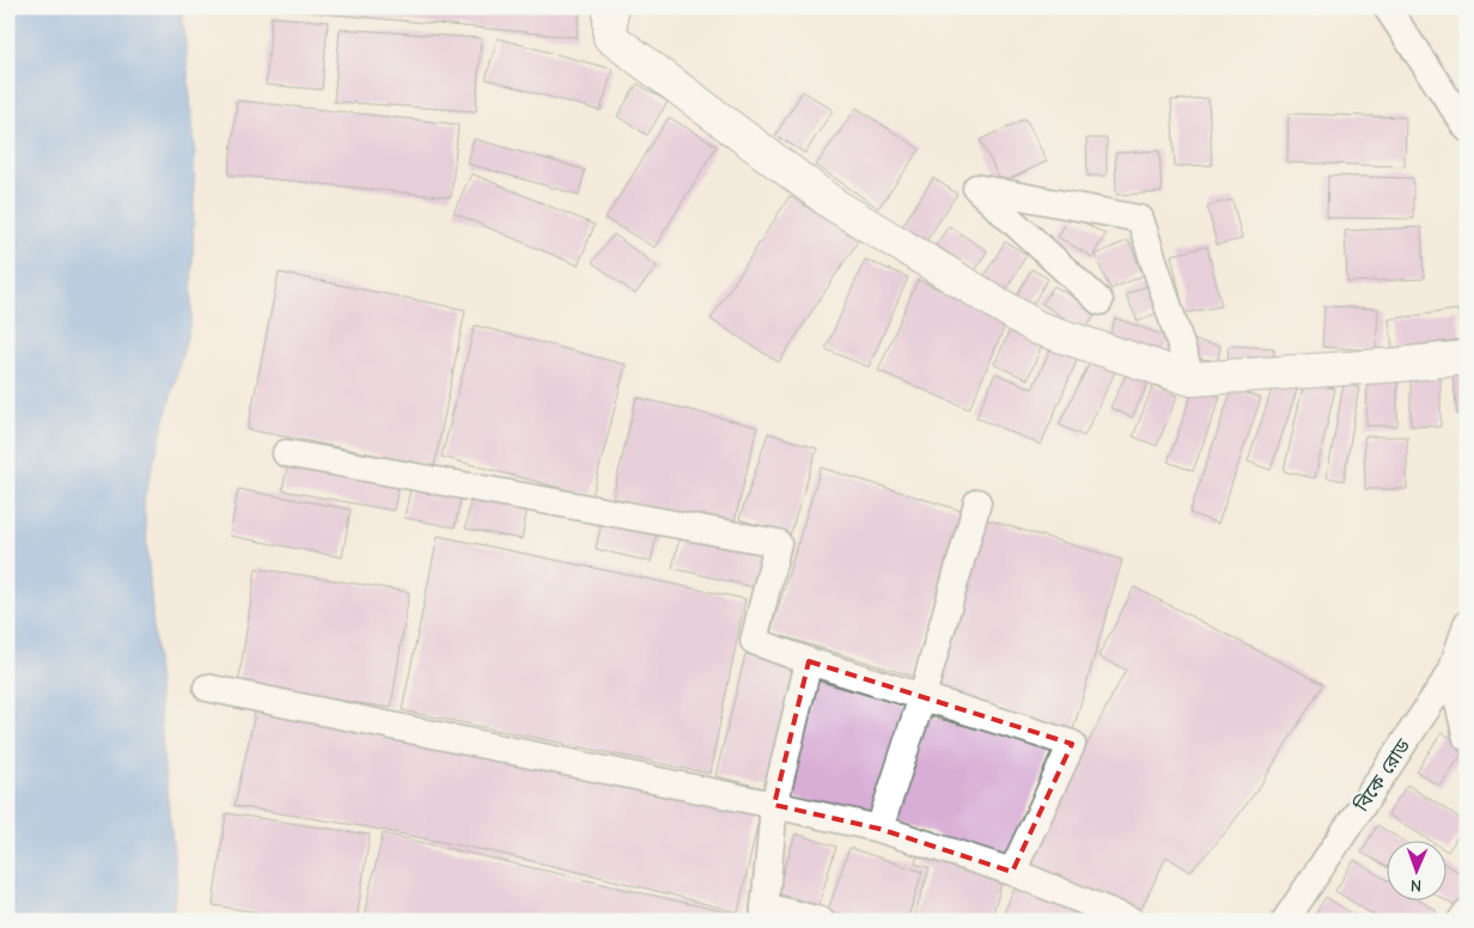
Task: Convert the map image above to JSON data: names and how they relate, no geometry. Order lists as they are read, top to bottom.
{
  "streets": {
    "street": ["বিকে রোড"]
  },
  "north": "bottom"
}
